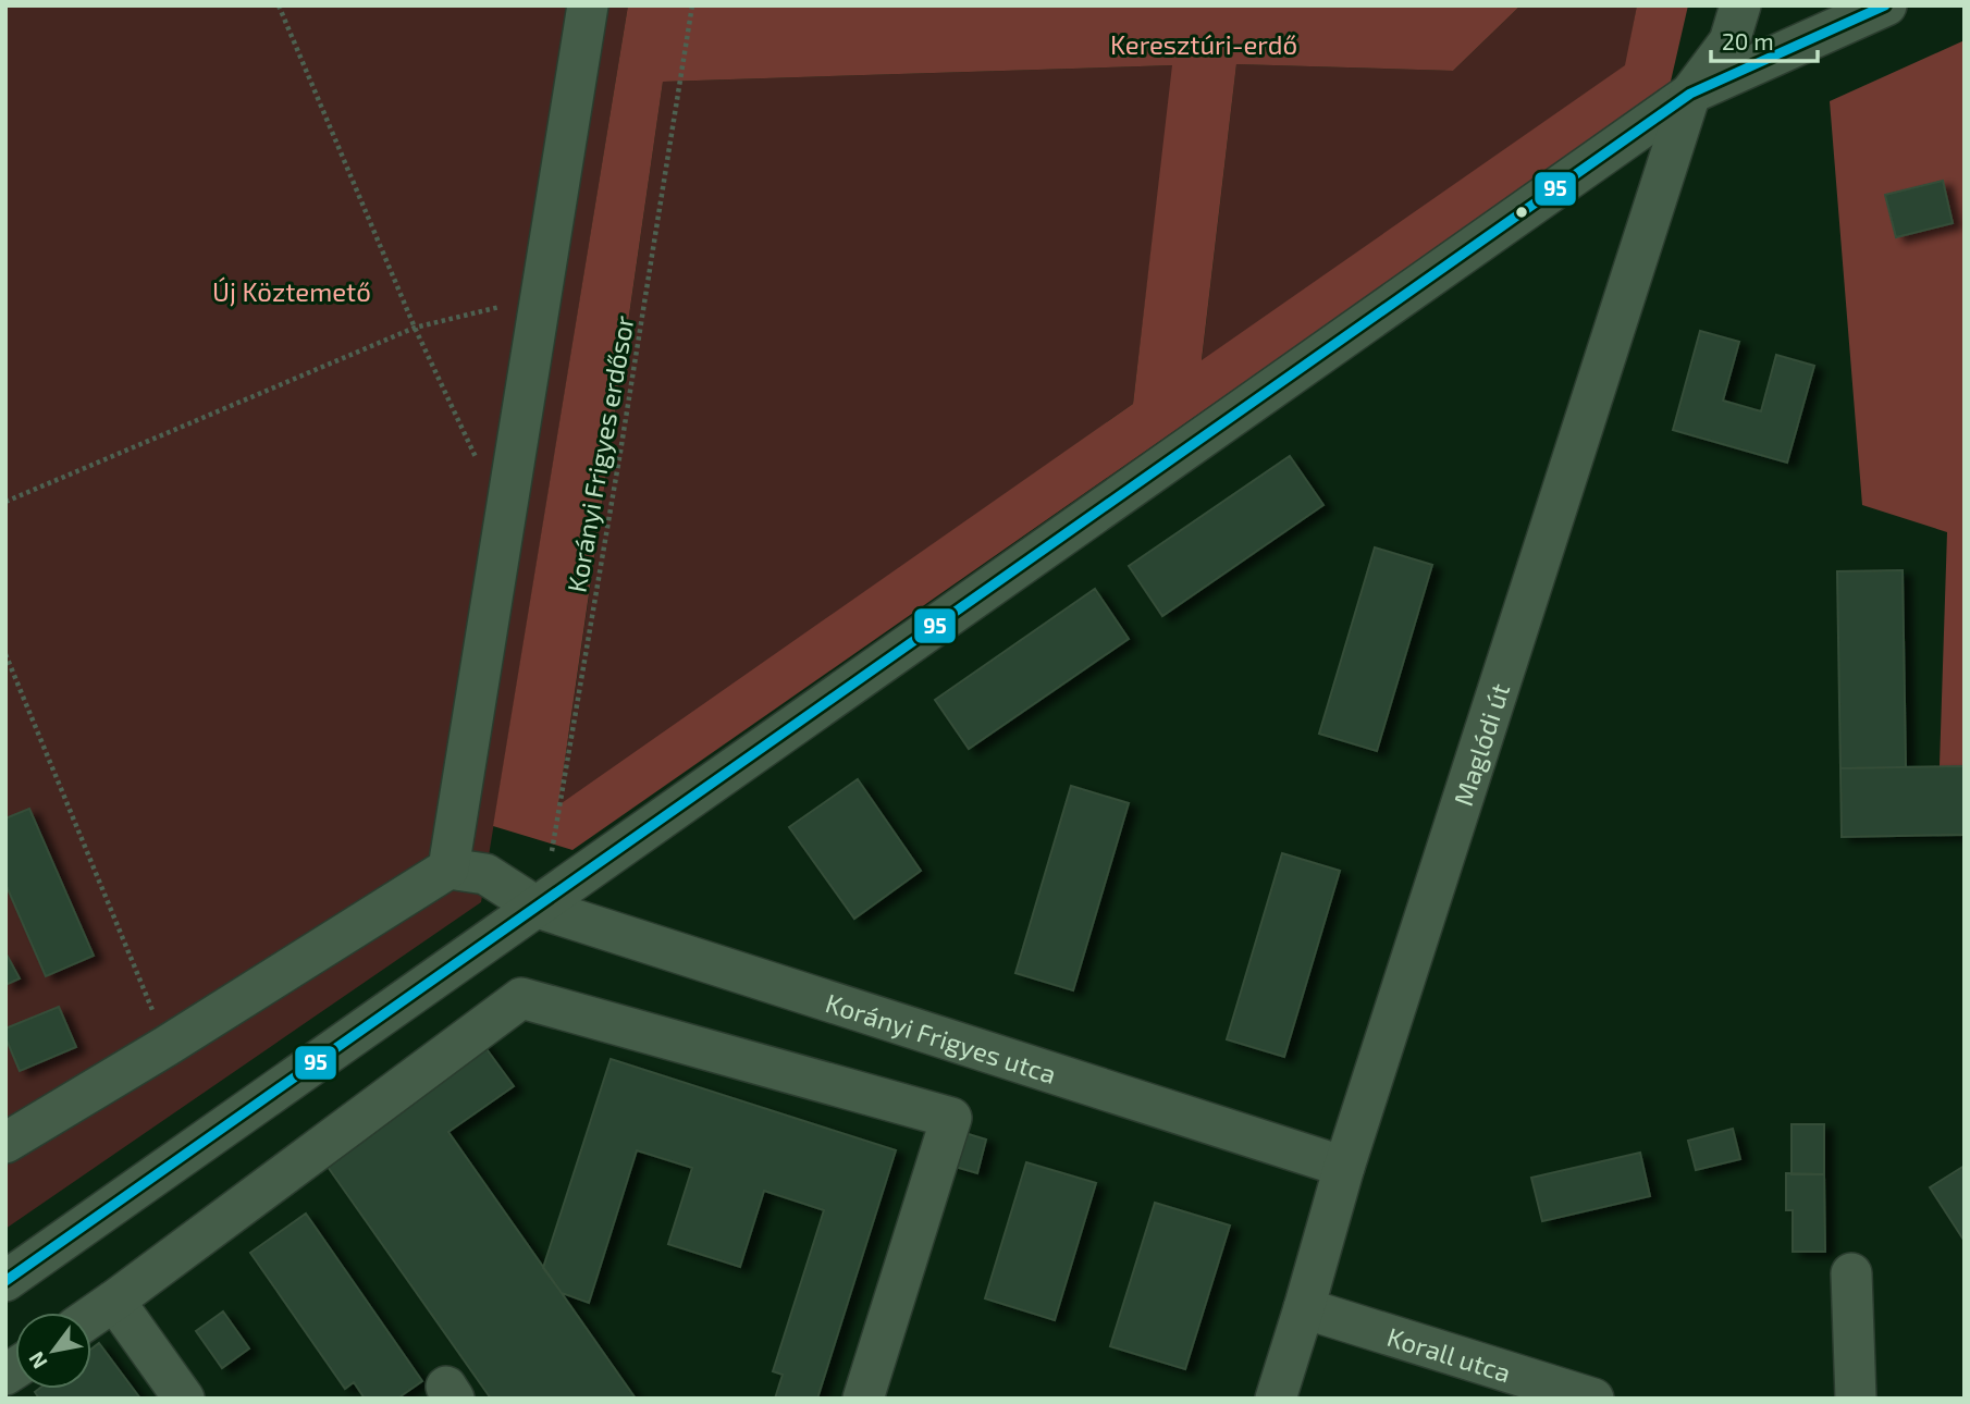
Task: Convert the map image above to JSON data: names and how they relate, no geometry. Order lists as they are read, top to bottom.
{
  "streets": {
    "street": ["Maglódi út", "Korányi Frigyes utca", "Korall utca"],
    "path": ["Korányi Frigyes erdősor"]
  },
  "crossings": [
    ["Korányi Frigyes erdősor", "Korányi Frigyes utca"],
    ["Maglódi út", "Korányi Frigyes utca"],
    ["Maglódi út", "Korall utca"]
  ],
  "parks": ["Keresztúri-erdő", "Új Köztemető"],
  "lines": ["transit line 95"],
  "scale_bar": "20 m",
  "north": "bottom left"
}
